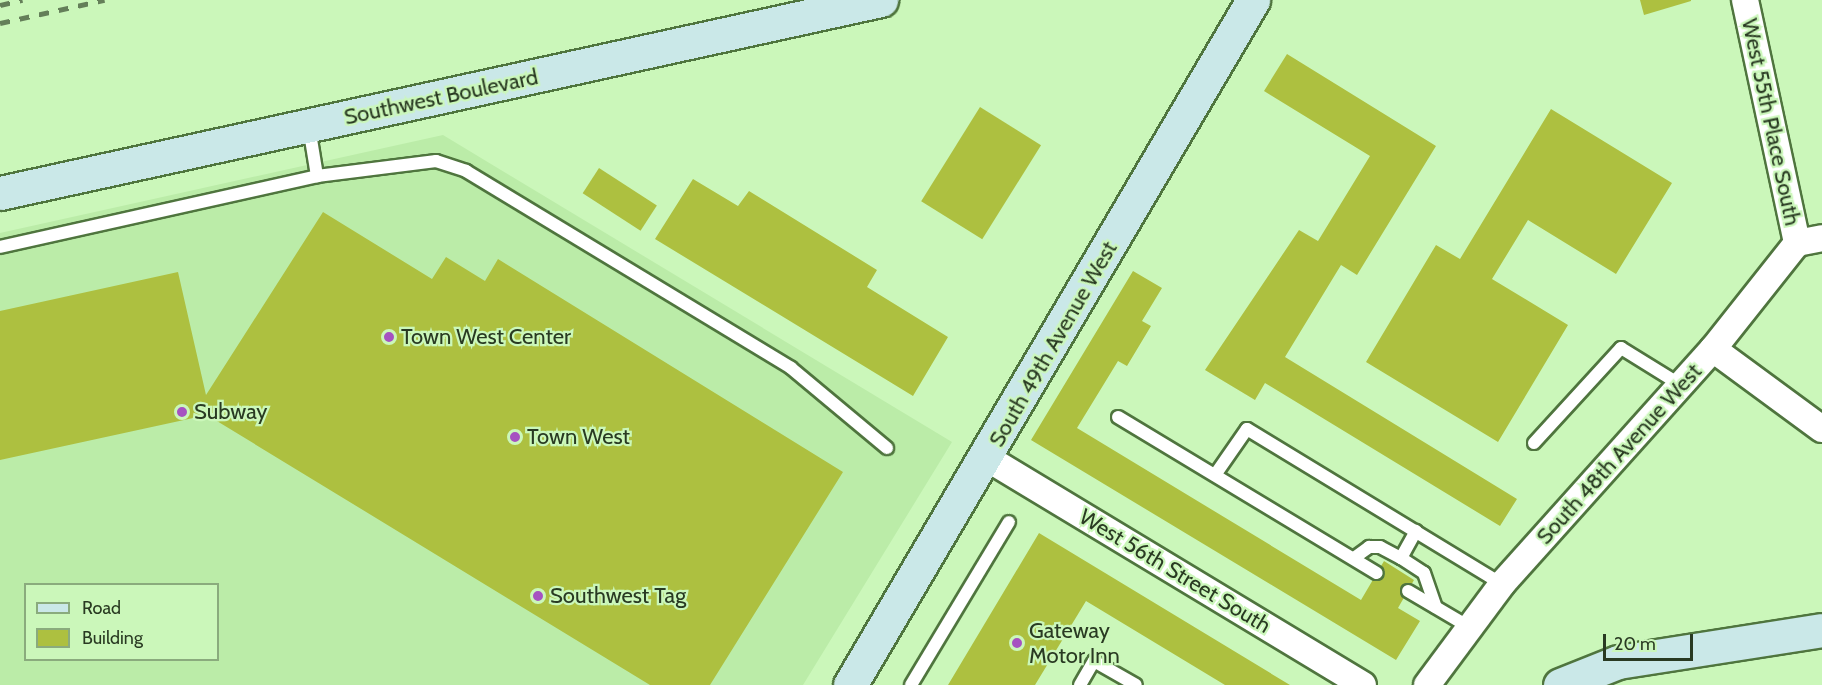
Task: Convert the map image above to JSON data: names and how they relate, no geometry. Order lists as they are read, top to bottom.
{
  "streets": {
    "street": [
      "Southwest Boulevard",
      "West 55th Place South",
      "South 49th Avenue West",
      "South 48th Avenue West",
      "West 56th Street South"
    ]
  },
  "crossings": [
    ["West 55th Place South", "South 48th Avenue West"],
    ["South 49th Avenue West", "West 56th Street South"]
  ],
  "places": [
    "Town West Center",
    "Subway",
    "Town West",
    "Southwest Tag",
    "Gateway Motor Inn"
  ],
  "legend": ["Road", "Building"],
  "scale_bar": "20 m"
}
